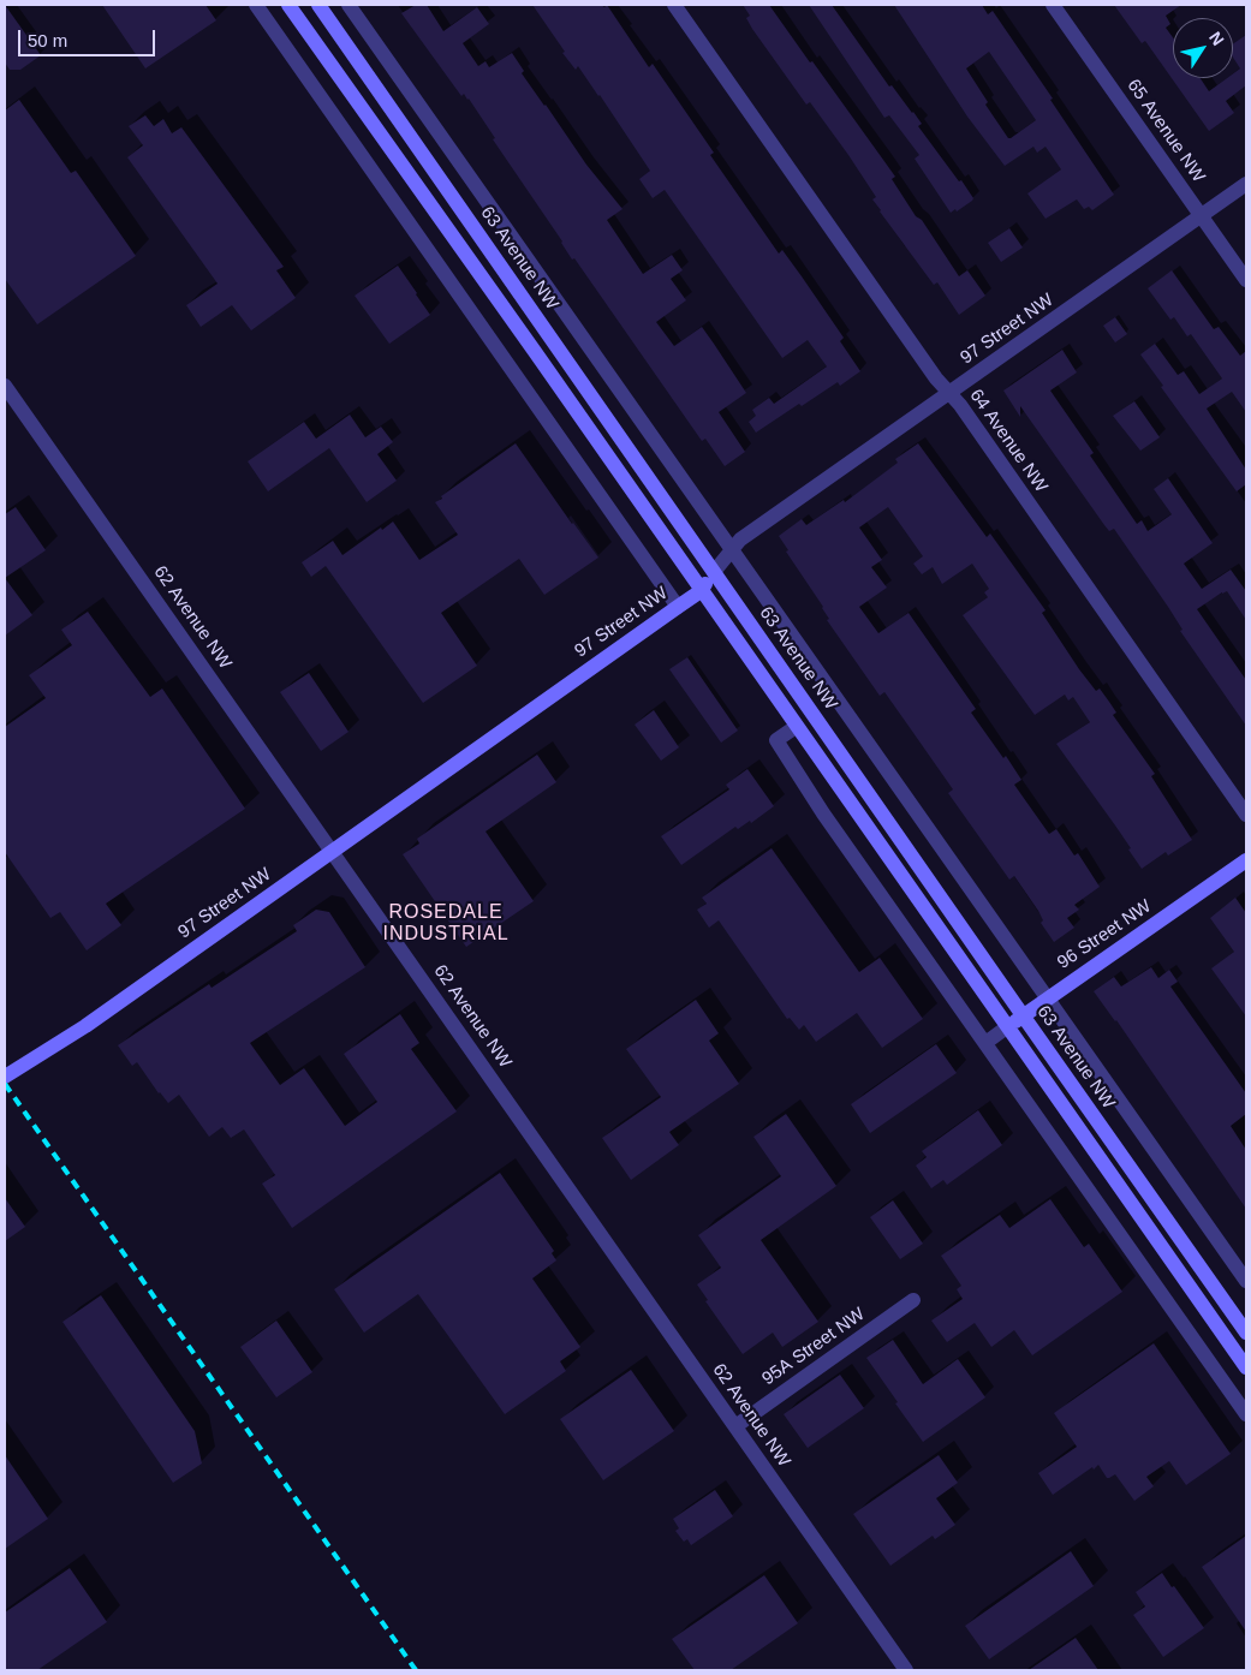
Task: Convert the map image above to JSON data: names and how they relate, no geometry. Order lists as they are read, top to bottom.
{
  "streets": {
    "main road": ["63 Avenue NW", "97 Street NW", "96 Street NW"],
    "street": [
      "65 Avenue NW",
      "64 Avenue NW",
      "62 Avenue NW",
      "95A Street NW"
    ]
  },
  "crossings": [
    ["65 Avenue NW", "97 Street NW"],
    ["63 Avenue NW", "97 Street NW"],
    ["63 Avenue NW", "96 Street NW"],
    ["97 Street NW", "64 Avenue NW"],
    ["97 Street NW", "62 Avenue NW"],
    ["62 Avenue NW", "95A Street NW"]
  ],
  "districts": ["ROSEDALE INDUSTRIAL"],
  "scale_bar": "50 m",
  "north": "top right"
}
